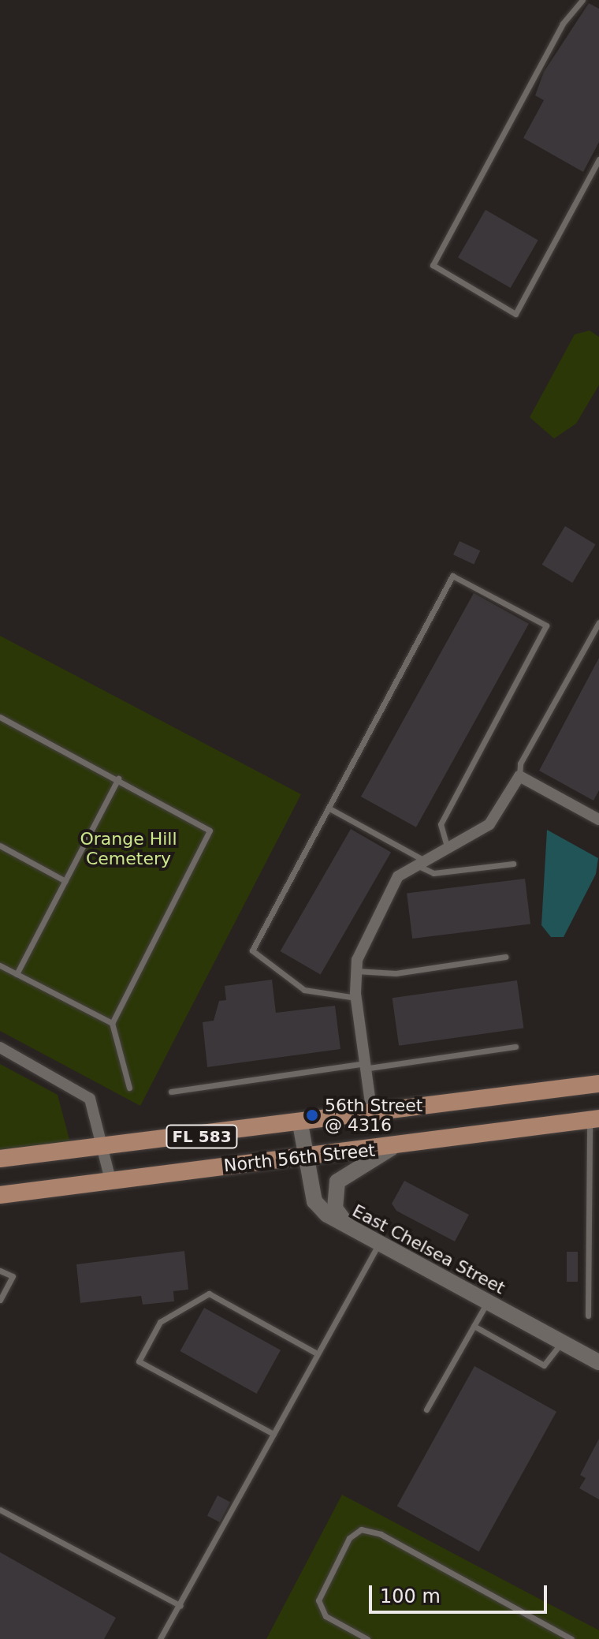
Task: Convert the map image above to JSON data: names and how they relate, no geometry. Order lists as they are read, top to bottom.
{
  "streets": {
    "main road": ["FL 583", "North 56th Street"],
    "street": ["East Chelsea Street"]
  },
  "crossings": [
    ["North 56th Street", "East Chelsea Street"]
  ],
  "parks": ["Orange Hill Cemetery"],
  "places": ["56th Street @ 4316"],
  "scale_bar": "100 m"
}
